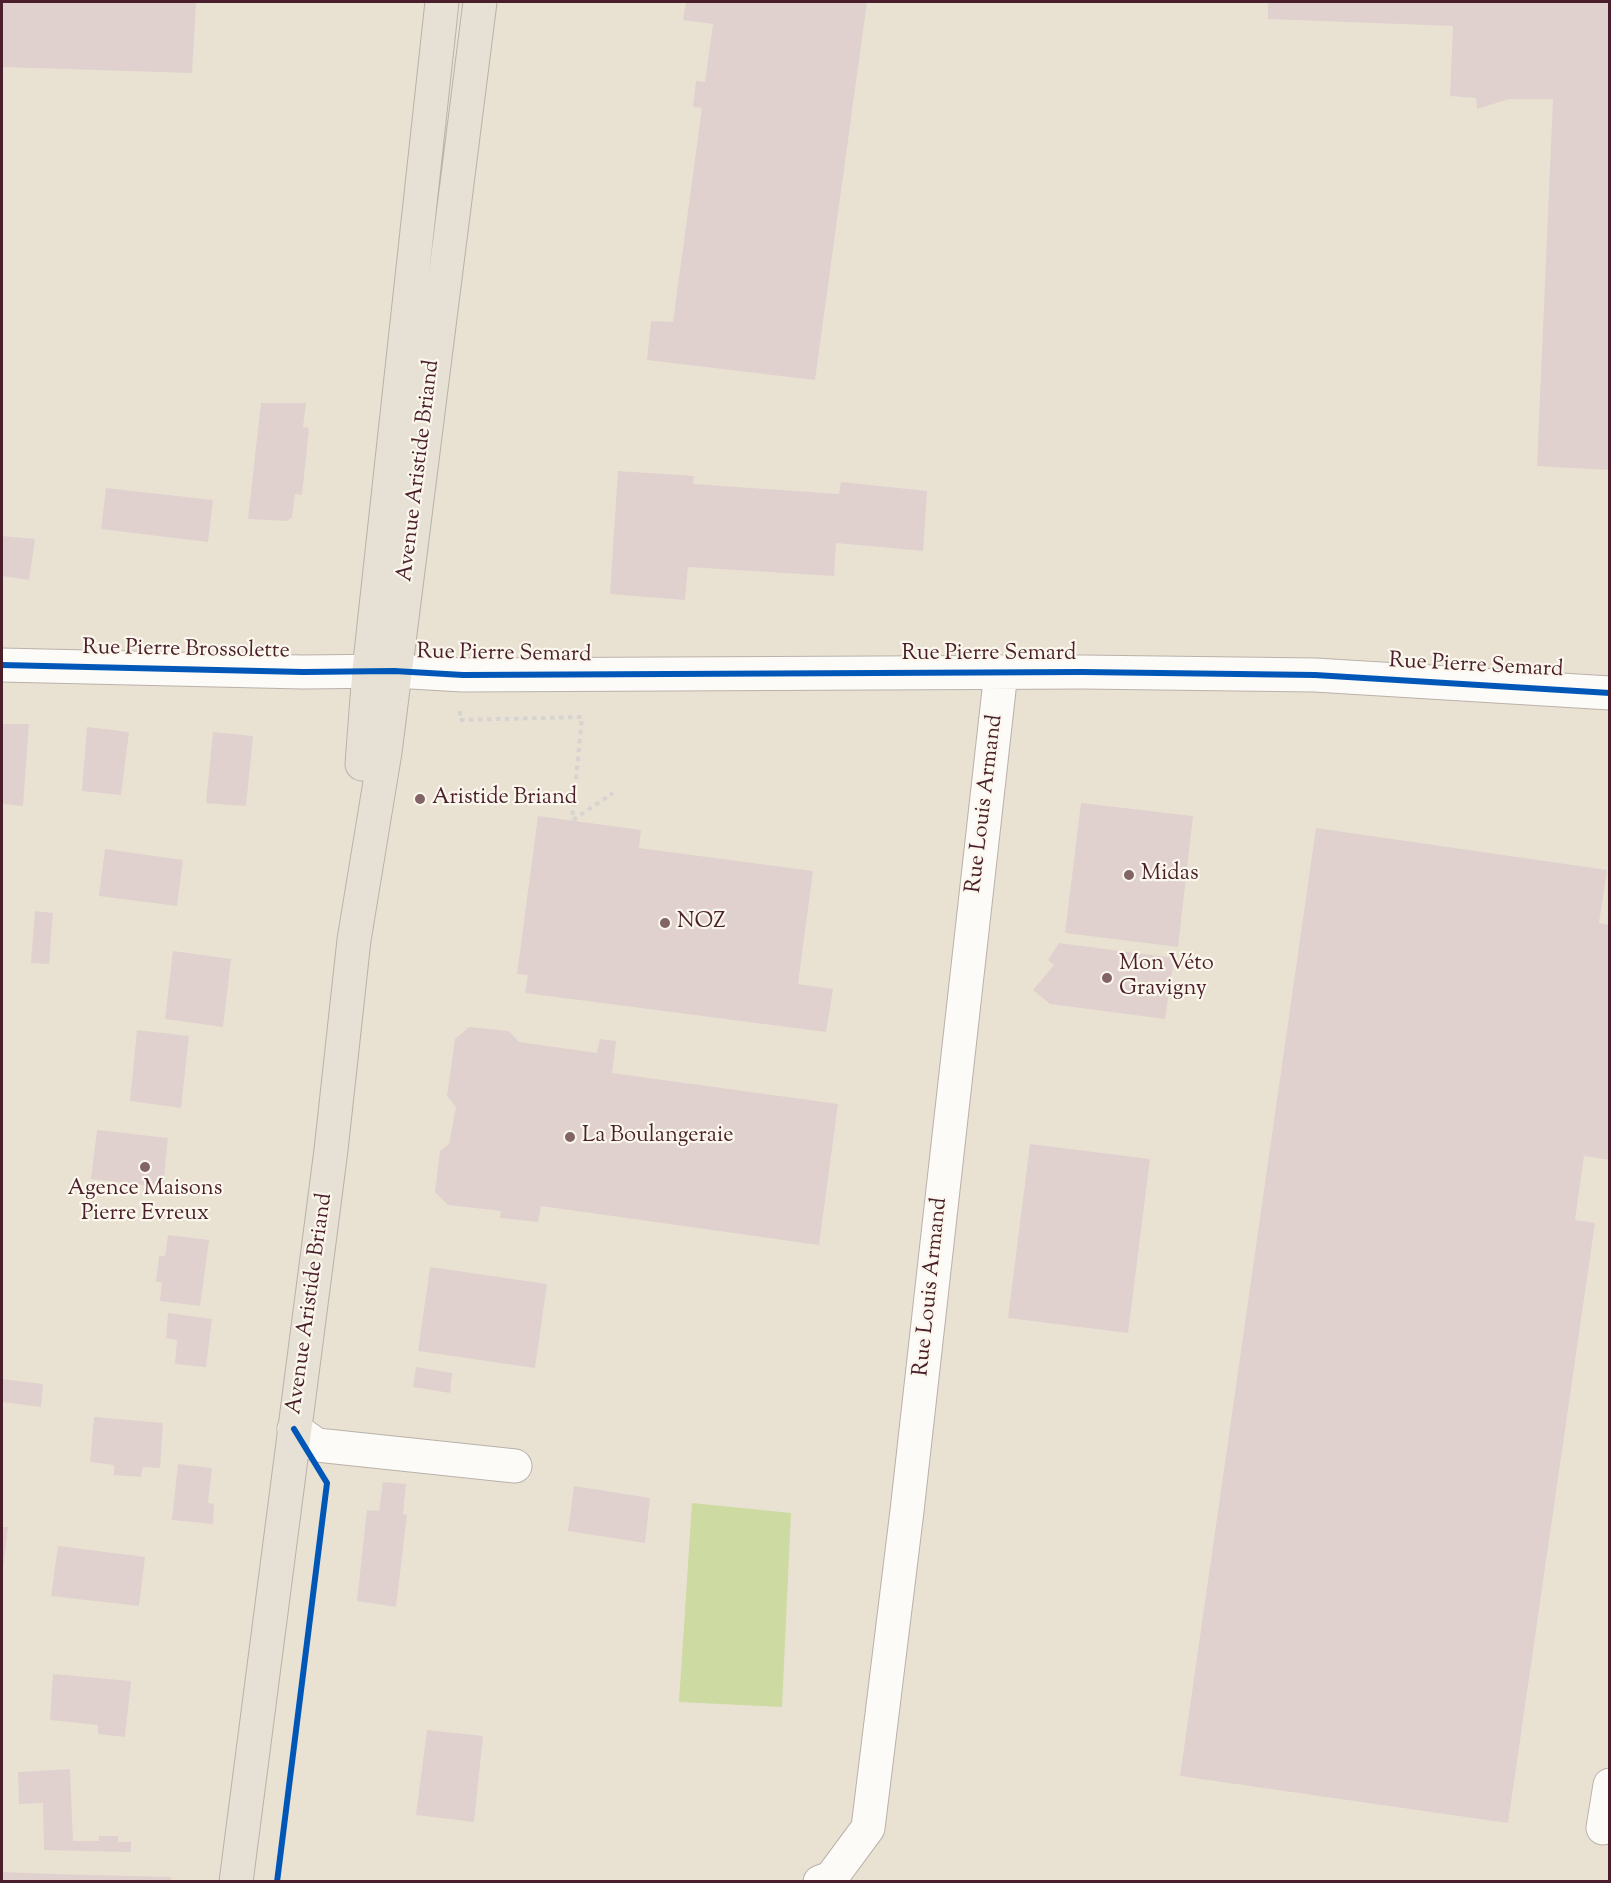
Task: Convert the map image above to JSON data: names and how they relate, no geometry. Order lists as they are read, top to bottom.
{
  "streets": {
    "main road": ["Avenue Aristide Briand"],
    "street": ["Rue Pierre Brossolette", "Rue Pierre Semard", "Rue Louis Armand"]
  },
  "crossings": [
    ["Avenue Aristide Briand", "Rue Pierre Brossolette"],
    ["Avenue Aristide Briand", "Rue Pierre Semard"],
    ["Rue Pierre Brossolette", "Rue Pierre Semard"],
    ["Rue Pierre Semard", "Rue Louis Armand"]
  ],
  "places": [
    "Aristide Briand",
    "Midas",
    "NOZ",
    "Mon Véto Gravigny",
    "La Boulangeraie",
    "Agence Maisons Pierre Evreux"
  ]
}
